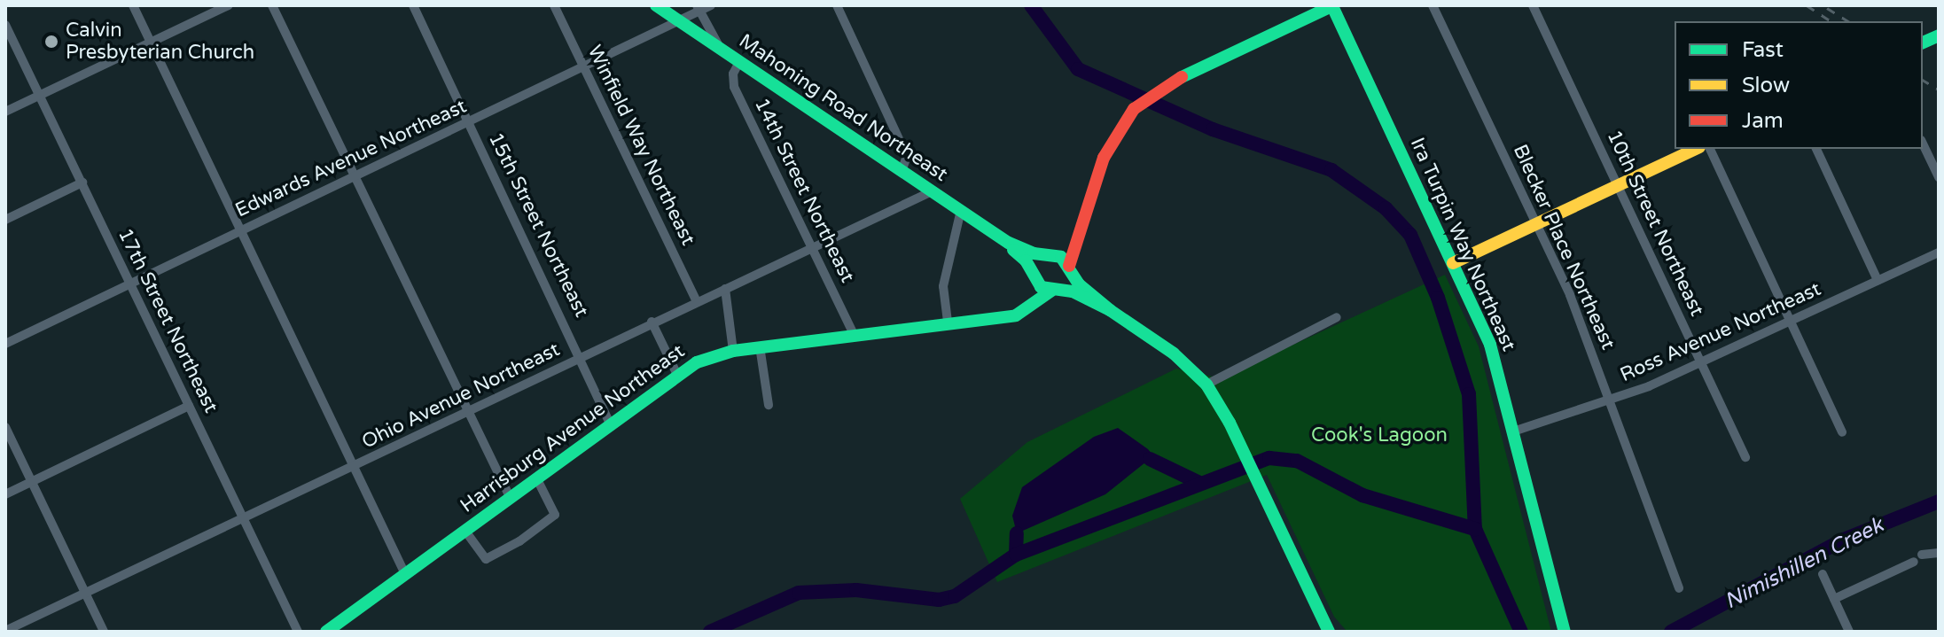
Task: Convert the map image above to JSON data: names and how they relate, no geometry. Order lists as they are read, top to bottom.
{
  "streets": {
    "street": [
      "Mahoning Road Northeast",
      "Winfield Way Northeast",
      "Edwards Avenue Northeast",
      "14th Street Northeast",
      "10th Street Northeast",
      "15th Street Northeast",
      "Ira Turpin Way Northeast",
      "Blecker Place Northeast",
      "17th Street Northeast",
      "Ross Avenue Northeast",
      "Ohio Avenue Northeast",
      "Harrisburg Avenue Northeast"
    ]
  },
  "crossings": [
    ["Mahoning Road Northeast", "Edwards Avenue Northeast"],
    ["Mahoning Road Northeast", "14th Street Northeast"],
    ["Mahoning Road Northeast", "Ohio Avenue Northeast"],
    ["Mahoning Road Northeast", "Harrisburg Avenue Northeast"],
    ["Winfield Way Northeast", "Edwards Avenue Northeast"],
    ["Winfield Way Northeast", "Ohio Avenue Northeast"],
    ["Edwards Avenue Northeast", "15th Street Northeast"],
    ["Edwards Avenue Northeast", "17th Street Northeast"],
    ["14th Street Northeast", "Ohio Avenue Northeast"],
    ["14th Street Northeast", "Harrisburg Avenue Northeast"],
    ["10th Street Northeast", "Ross Avenue Northeast"],
    ["15th Street Northeast", "Ohio Avenue Northeast"],
    ["15th Street Northeast", "Harrisburg Avenue Northeast"],
    ["Ira Turpin Way Northeast", "Ross Avenue Northeast"],
    ["Blecker Place Northeast", "Ross Avenue Northeast"],
    ["17th Street Northeast", "Ohio Avenue Northeast"]
  ],
  "water": ["Nimishillen Creek"],
  "parks": ["Cook's Lagoon"],
  "places": ["Calvin Presbyterian Church"],
  "legend": ["Fast", "Slow", "Jam"]
}
